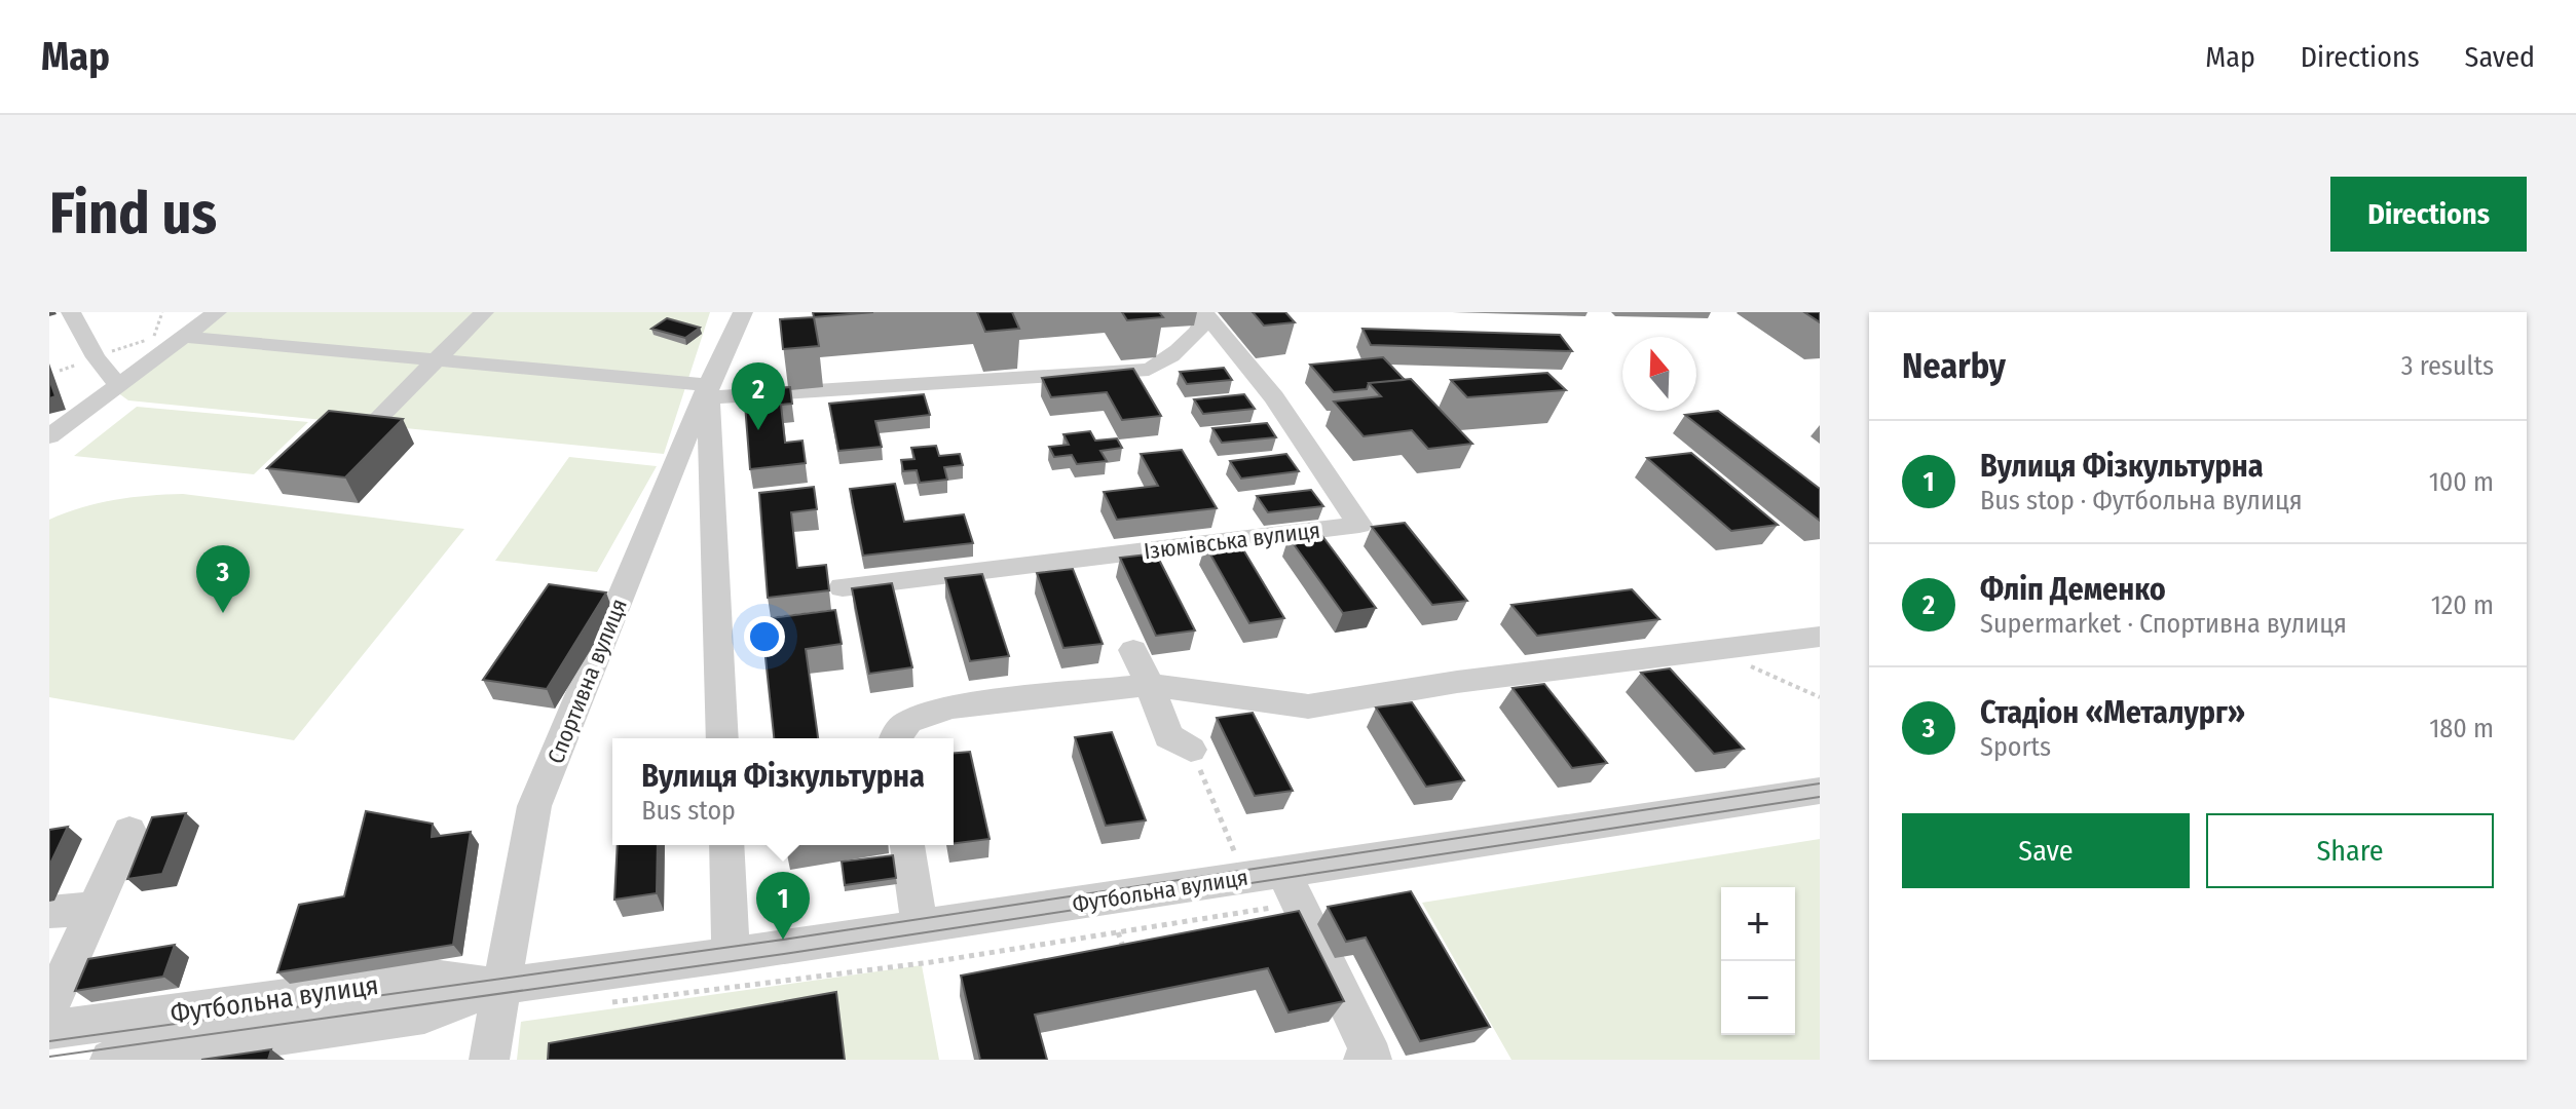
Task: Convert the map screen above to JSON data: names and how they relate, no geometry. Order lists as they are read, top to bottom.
{
  "streets": {
    "street": ["Ізюмівська вулиця", "Спортивна вулиця", "Футбольна вулиця"]
  },
  "crossings": [
    ["Спортивна вулиця", "Футбольна вулиця"]
  ],
  "north": "top",
  "page": {
    "header": "Map",
    "nav": ["Map", "Directions", "Saved"],
    "buttons": [
      "Directions",
      ["Save", "Share"]
    ],
    "title": "Find us",
    "heading": ["Nearby", "3 results"],
    "pins": ["2", "3", "1"],
    "list": [
      {
        "mark": "1",
        "name": "Вулиця Фізкультурна",
        "note": "Bus stop · Футбольна вулиця",
        "value": "100 m"
      },
      {
        "mark": "2",
        "name": "Фліп Деменко",
        "note": "Supermarket · Спортивна вулиця",
        "value": "120 m"
      },
      {
        "mark": "3",
        "name": "Стадіон «Металург»",
        "note": "Sports",
        "value": "180 m"
      }
    ],
    "popup": ["Вулиця Фізкультурна", "Bus stop"],
    "map_buttons": ["+", "−"]
  }
}
